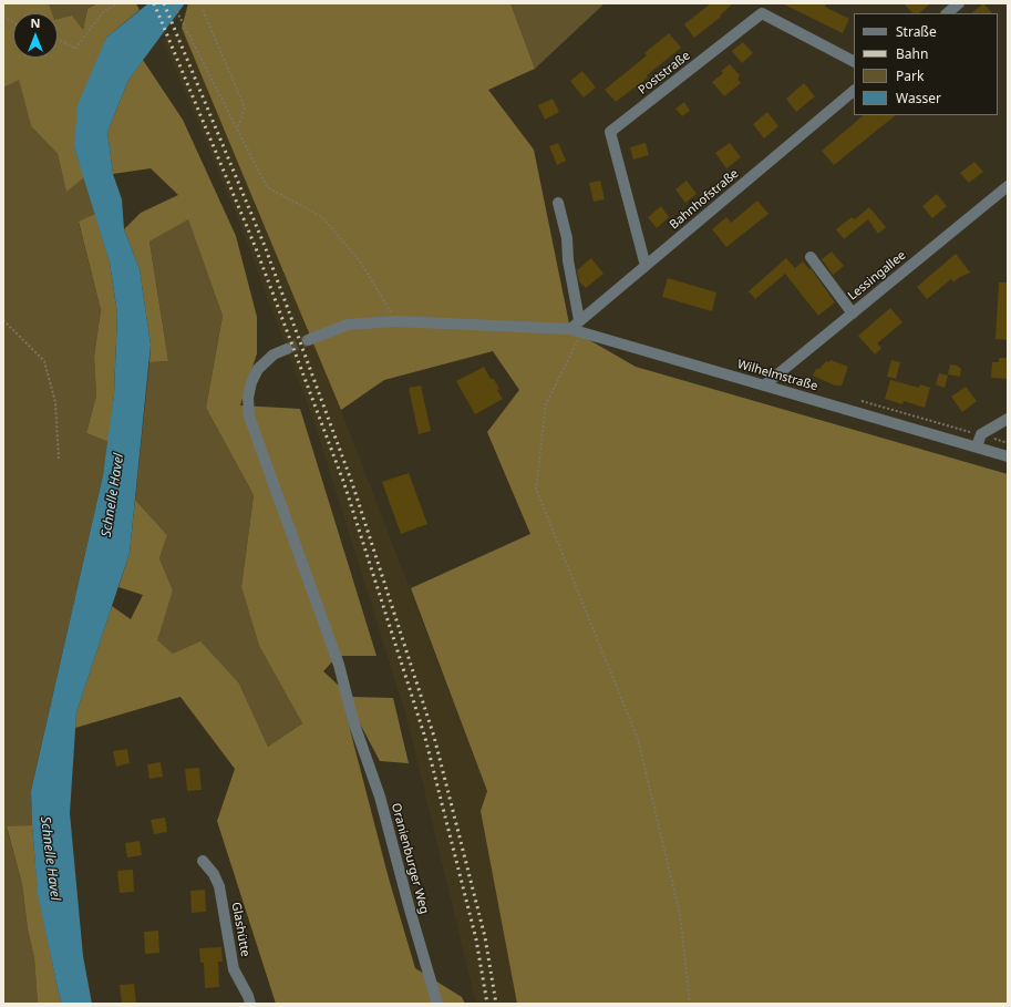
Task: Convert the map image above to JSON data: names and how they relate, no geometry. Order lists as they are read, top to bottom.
{
  "streets": {
    "street": [
      "Poststraße",
      "Bahnhofstraße",
      "Lessingallee",
      "Wilhelmstraße",
      "Oranienburger Weg",
      "Glashütte"
    ]
  },
  "crossings": [
    ["Poststraße", "Bahnhofstraße"],
    ["Bahnhofstraße", "Wilhelmstraße"],
    ["Lessingallee", "Wilhelmstraße"]
  ],
  "water": ["Schnelle Havel"],
  "legend": [
    "Straße",
    "Bahn",
    "Park",
    "Wasser"
  ],
  "north": "top"
}
